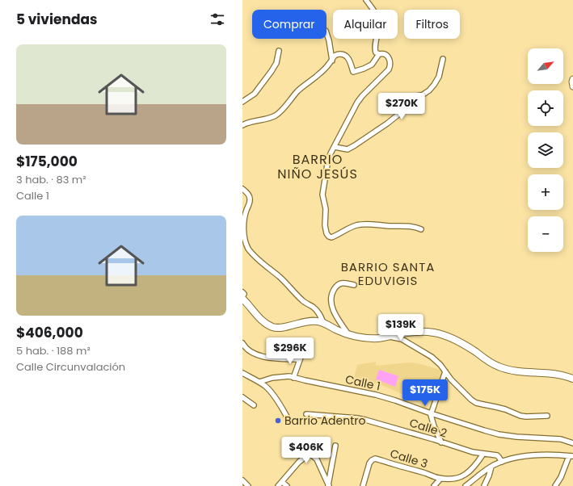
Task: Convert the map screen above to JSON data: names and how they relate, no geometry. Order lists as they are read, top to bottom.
{
  "streets": {
    "street": ["Calle 1", "Calle 2", "Calle 3"]
  },
  "crossings": [
    ["Calle 2", "Calle 3"]
  ],
  "districts": ["BARRIO NIÑO JESÚS", "BARRIO SANTA EDUVIGIS"],
  "places": ["Barrio Adentro"],
  "north": "top right",
  "page": {
    "heading": "5 viviendas",
    "chip": ["Comprar", "Alquilar", "Filtros"],
    "list": [
      {
        "name": "$175,000",
        "note": "3 hab. · 83 m² · Calle 1"
      },
      {
        "name": "$406,000",
        "note": "5 hab. · 188 m² · Calle Circunvalación"
      }
    ],
    "map_buttons": ["+", "−"],
    "price": [
      "$270K",
      "$139K",
      "$296K",
      "$175K",
      "$406K"
    ]
  }
}
